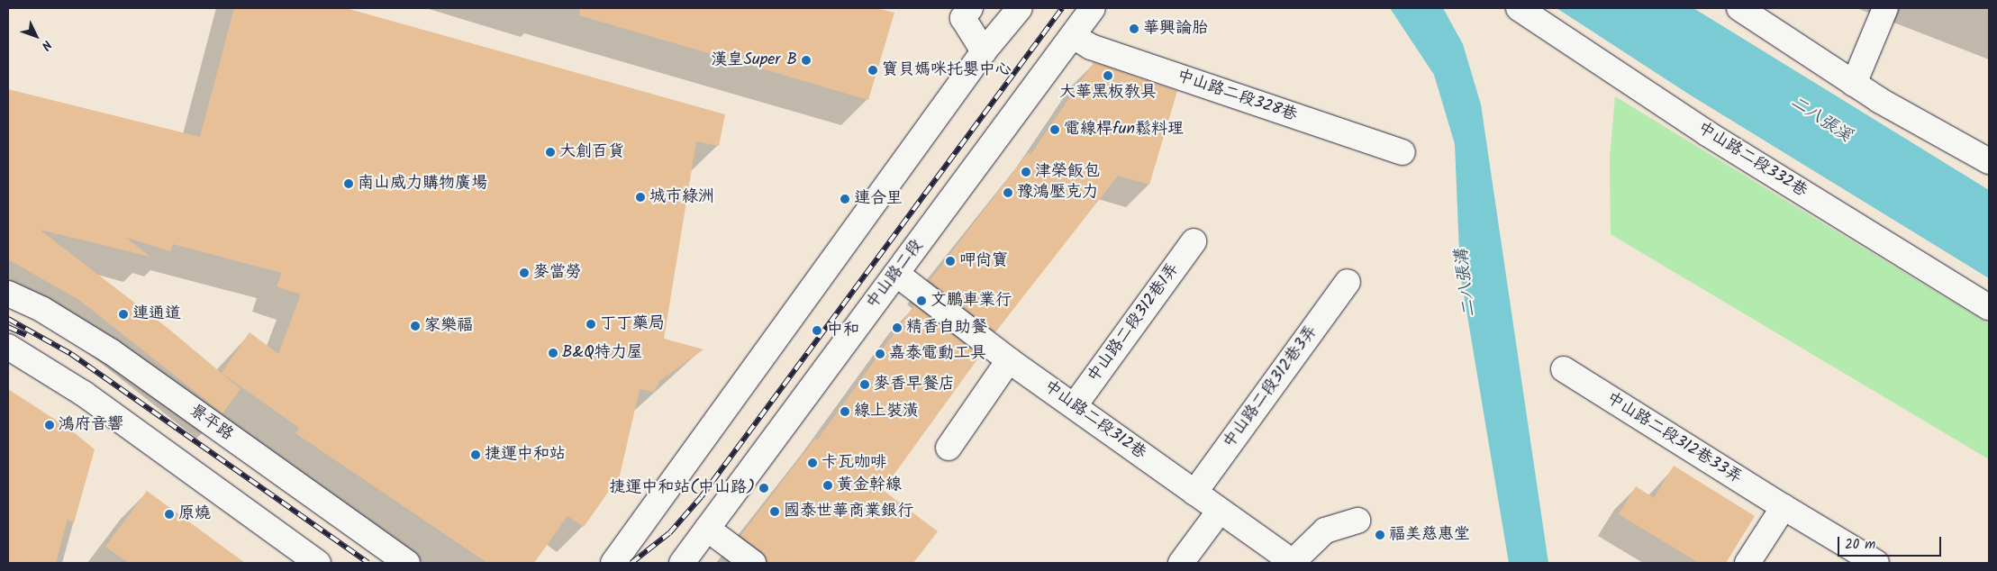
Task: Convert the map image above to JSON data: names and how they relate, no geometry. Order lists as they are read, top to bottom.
{
  "streets": {
    "main road": [
      "中山路二段328巷",
      "中山路二段332巷",
      "中山路二段",
      "中山路二段312巷1弄",
      "中山路二段312巷3弄",
      "中山路二段312巷",
      "景平路",
      "中山路二段312巷33弄"
    ]
  },
  "crossings": [
    ["中山路二段328巷", "中山路二段"],
    ["中山路二段", "中山路二段312巷"],
    ["中山路二段312巷1弄", "中山路二段312巷"],
    ["中山路二段312巷3弄", "中山路二段312巷"]
  ],
  "water": ["二八張溪", "二八張溝"],
  "places": [
    "華興論胎",
    "漢皇Super B",
    "寶貝媽咪托嬰中心",
    "大華黑板教具",
    "電線桿fun鬆料理",
    "大創百貨",
    "津榮飯包",
    "南山威力購物廣場",
    "豫鴻壓克力",
    "城市綠洲",
    "連合里",
    "呷尚寶",
    "麥當勞",
    "文鵬車業行",
    "連通道",
    "丁丁藥局",
    "家樂福",
    "精香自助餐",
    "中和",
    "B&Q特力屋",
    "嘉泰電動工具",
    "麥香早餐店",
    "線上裝潢",
    "鴻府音響",
    "捷運中和站",
    "卡瓦咖啡",
    "黃金幹線",
    "捷運中和站(中山路)",
    "國泰世華商業銀行",
    "原燒",
    "福美慈惠堂"
  ],
  "scale_bar": "20 m",
  "north": "bottom right"
}
